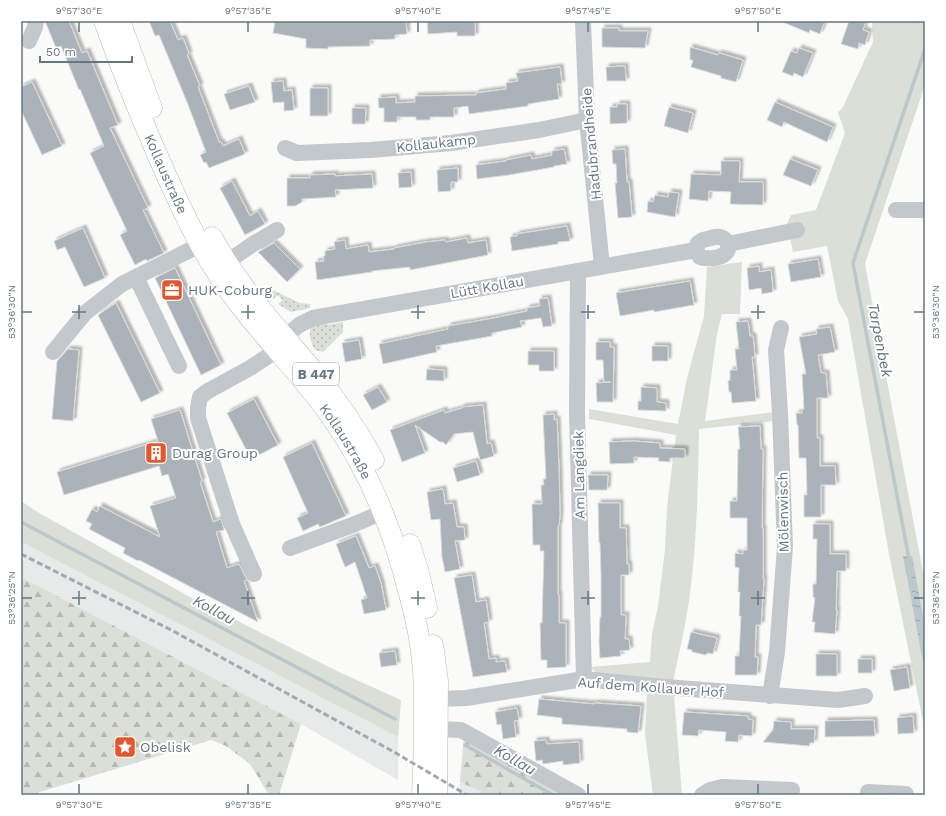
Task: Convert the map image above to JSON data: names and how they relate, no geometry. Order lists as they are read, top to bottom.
{
  "streets": {
    "main road": ["Kollaustraße", "B 447"],
    "street": [
      "Kollaukamp",
      "Hadubrandheide",
      "Lütt Kollau",
      "Am Langdiek",
      "Mölenwisch",
      "Auf dem Kollauer Hof"
    ]
  },
  "crossings": [
    ["Kollaukamp", "Hadubrandheide"],
    ["Hadubrandheide", "Lütt Kollau"],
    ["Kollaustraße", "Lütt Kollau"],
    ["Kollaustraße", "Auf dem Kollauer Hof"],
    ["Lütt Kollau", "Am Langdiek"],
    ["Am Langdiek", "Auf dem Kollauer Hof"],
    ["Mölenwisch", "Auf dem Kollauer Hof"]
  ],
  "water": ["Tarpenbek", "Kollau"],
  "places": {
    "office": ["HUK-Coburg"],
    "building": ["Durag Group"],
    "place": ["Obelisk"]
  },
  "scale_bar": "50 m",
  "coordinates": [
    "9°57'30\"E",
    "9°57'35\"E",
    "9°57'40\"E",
    "9°57'45\"E",
    "9°57'50\"E",
    "53°36'30\"N",
    "53°36'25\"N"
  ]
}
